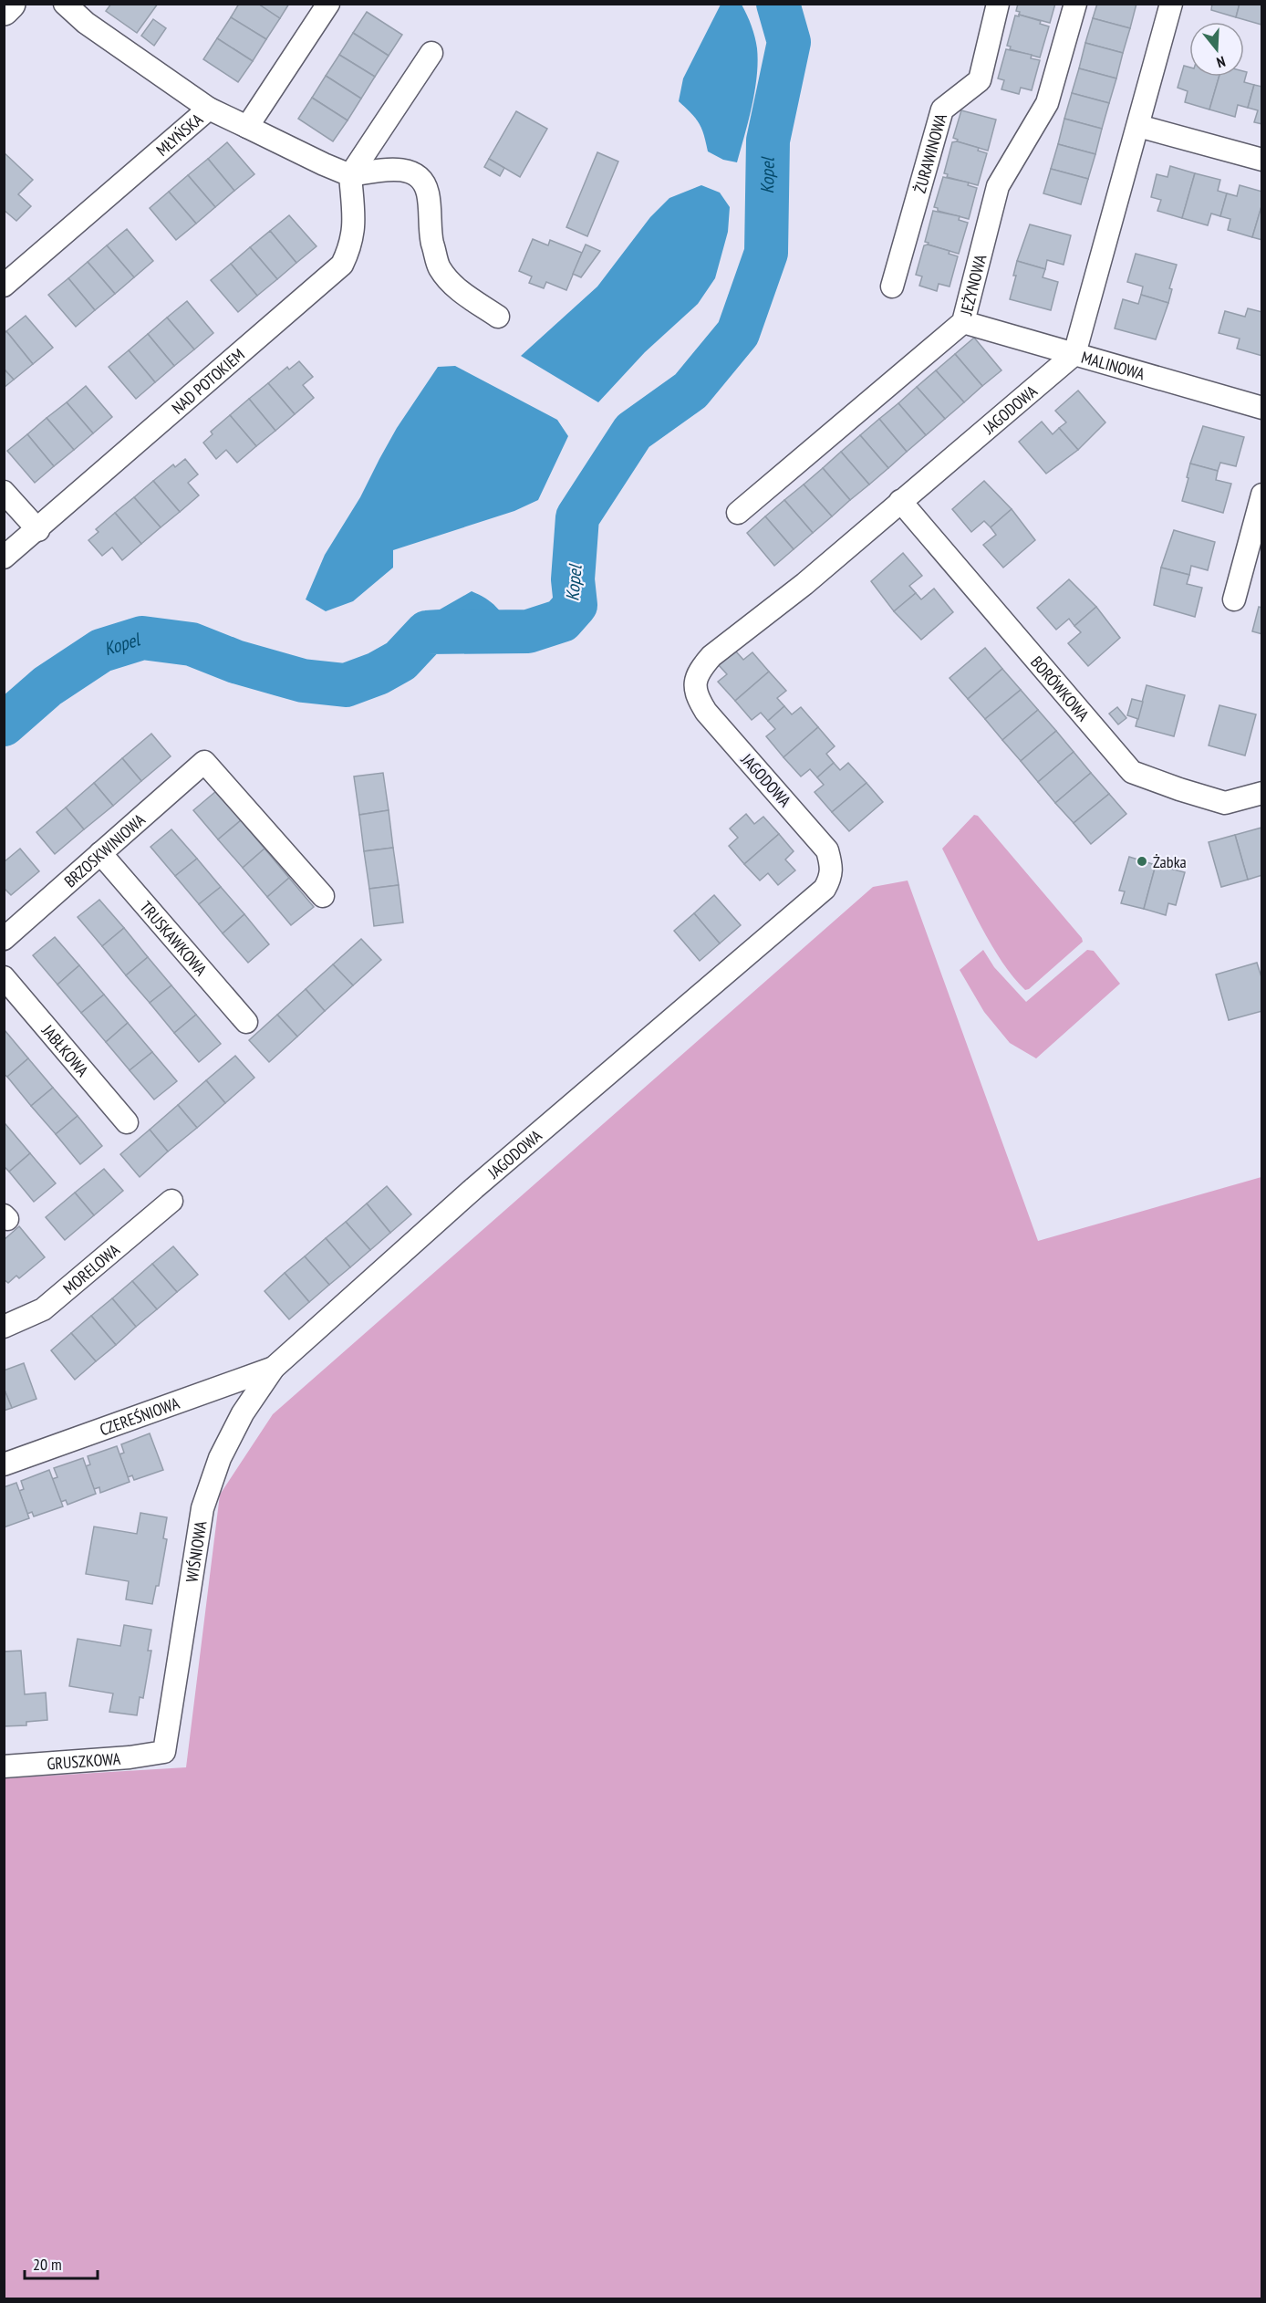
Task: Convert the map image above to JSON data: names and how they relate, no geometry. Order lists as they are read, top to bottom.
{
  "streets": {
    "street": [
      "MŁYŃSKA",
      "ŻURAWINOWA",
      "JEŻYNOWA",
      "MALINOWA",
      "NAD POTOKIEM",
      "JAGODOWA",
      "BORÓWKOWA",
      "BRZOSKWINIOWA",
      "TRUSKAWKOWA",
      "JABŁKOWA",
      "MORELOWA",
      "CZEREŚNIOWA",
      "WIŚNIOWA",
      "GRUSZKOWA"
    ]
  },
  "crossings": [
    ["JEŻYNOWA", "MALINOWA"],
    ["MALINOWA", "JAGODOWA"],
    ["JAGODOWA", "BORÓWKOWA"],
    ["JAGODOWA", "CZEREŚNIOWA"],
    ["JAGODOWA", "WIŚNIOWA"],
    ["BRZOSKWINIOWA", "TRUSKAWKOWA"],
    ["CZEREŚNIOWA", "WIŚNIOWA"],
    ["WIŚNIOWA", "GRUSZKOWA"]
  ],
  "water": ["Kopel"],
  "places": ["Żabka"],
  "scale_bar": "20 m",
  "north": "bottom"
}
